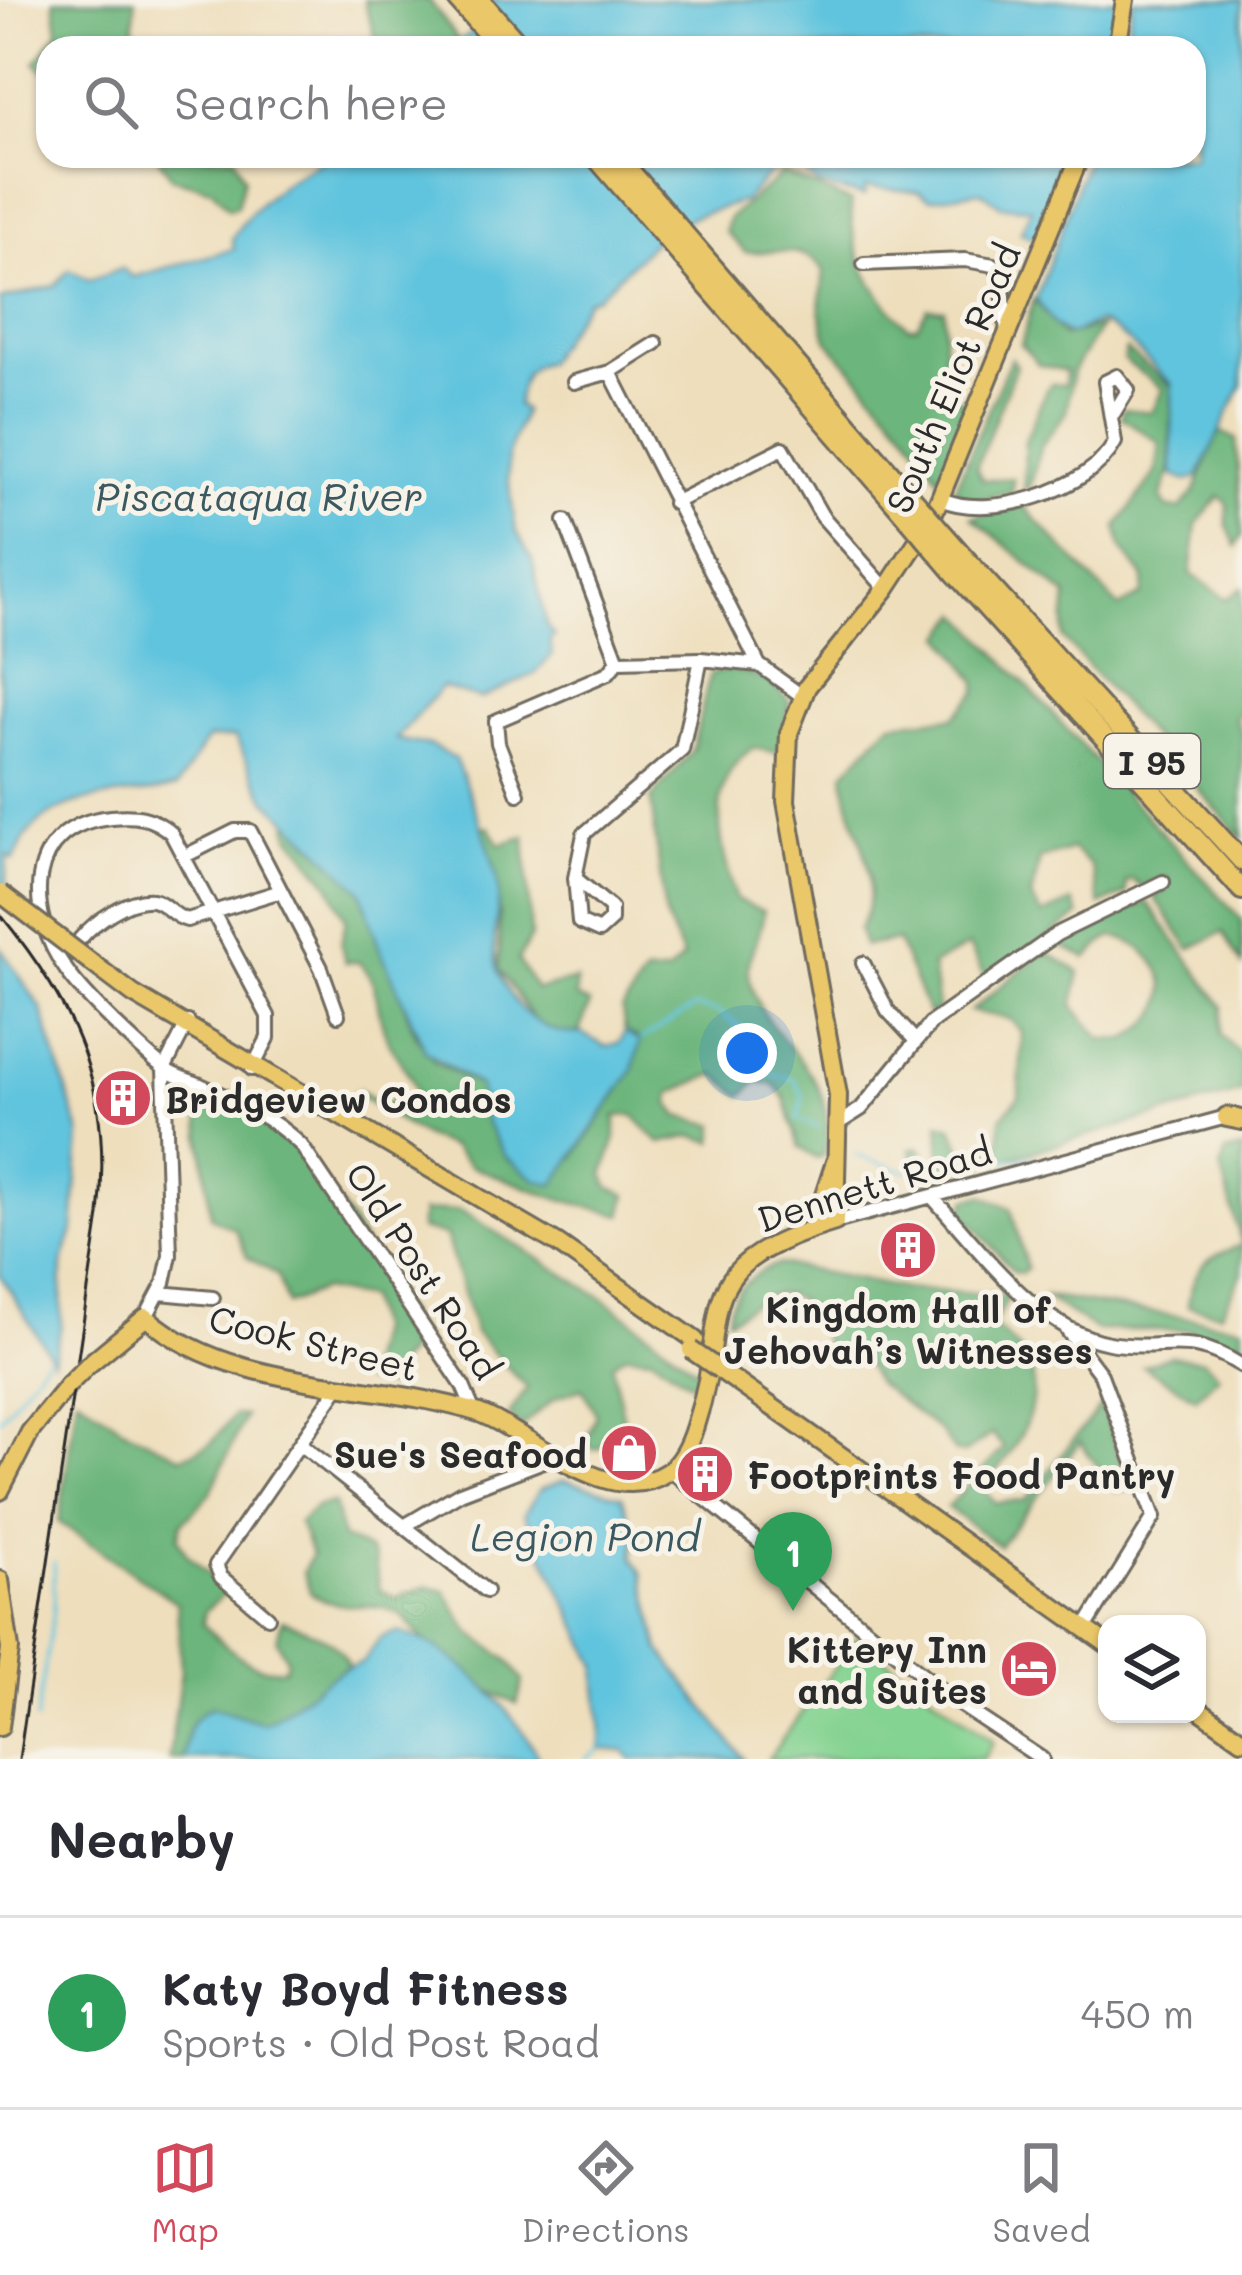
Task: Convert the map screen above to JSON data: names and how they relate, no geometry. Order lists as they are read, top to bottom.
{
  "streets": {
    "highway": ["I 95"],
    "main road": [
      "South Eliot Road",
      "Dennett Road",
      "Old Post Road",
      "Cook Street"
    ]
  },
  "crossings": [
    ["Dennett Road", "Old Post Road"],
    ["Old Post Road", "Cook Street"]
  ],
  "water": ["Piscataqua River", "Legion Pond"],
  "places": {
    "building": ["Bridgeview Condos", "Kingdom Hall of Jehovah’s Witnesses", "Footprints Food Pantry"],
    "shop": ["Sue's Seafood"],
    "hotel": ["Kittery Inn and Suites"]
  },
  "page": {
    "search": "Search here",
    "pins": "1",
    "heading": "Nearby",
    "list": [
      {
        "mark": "1",
        "name": "Katy Boyd Fitness",
        "note": "Sports · Old Post Road",
        "value": "450 m"
      }
    ],
    "nav": ["Map", "Directions", "Saved"]
  }
}
